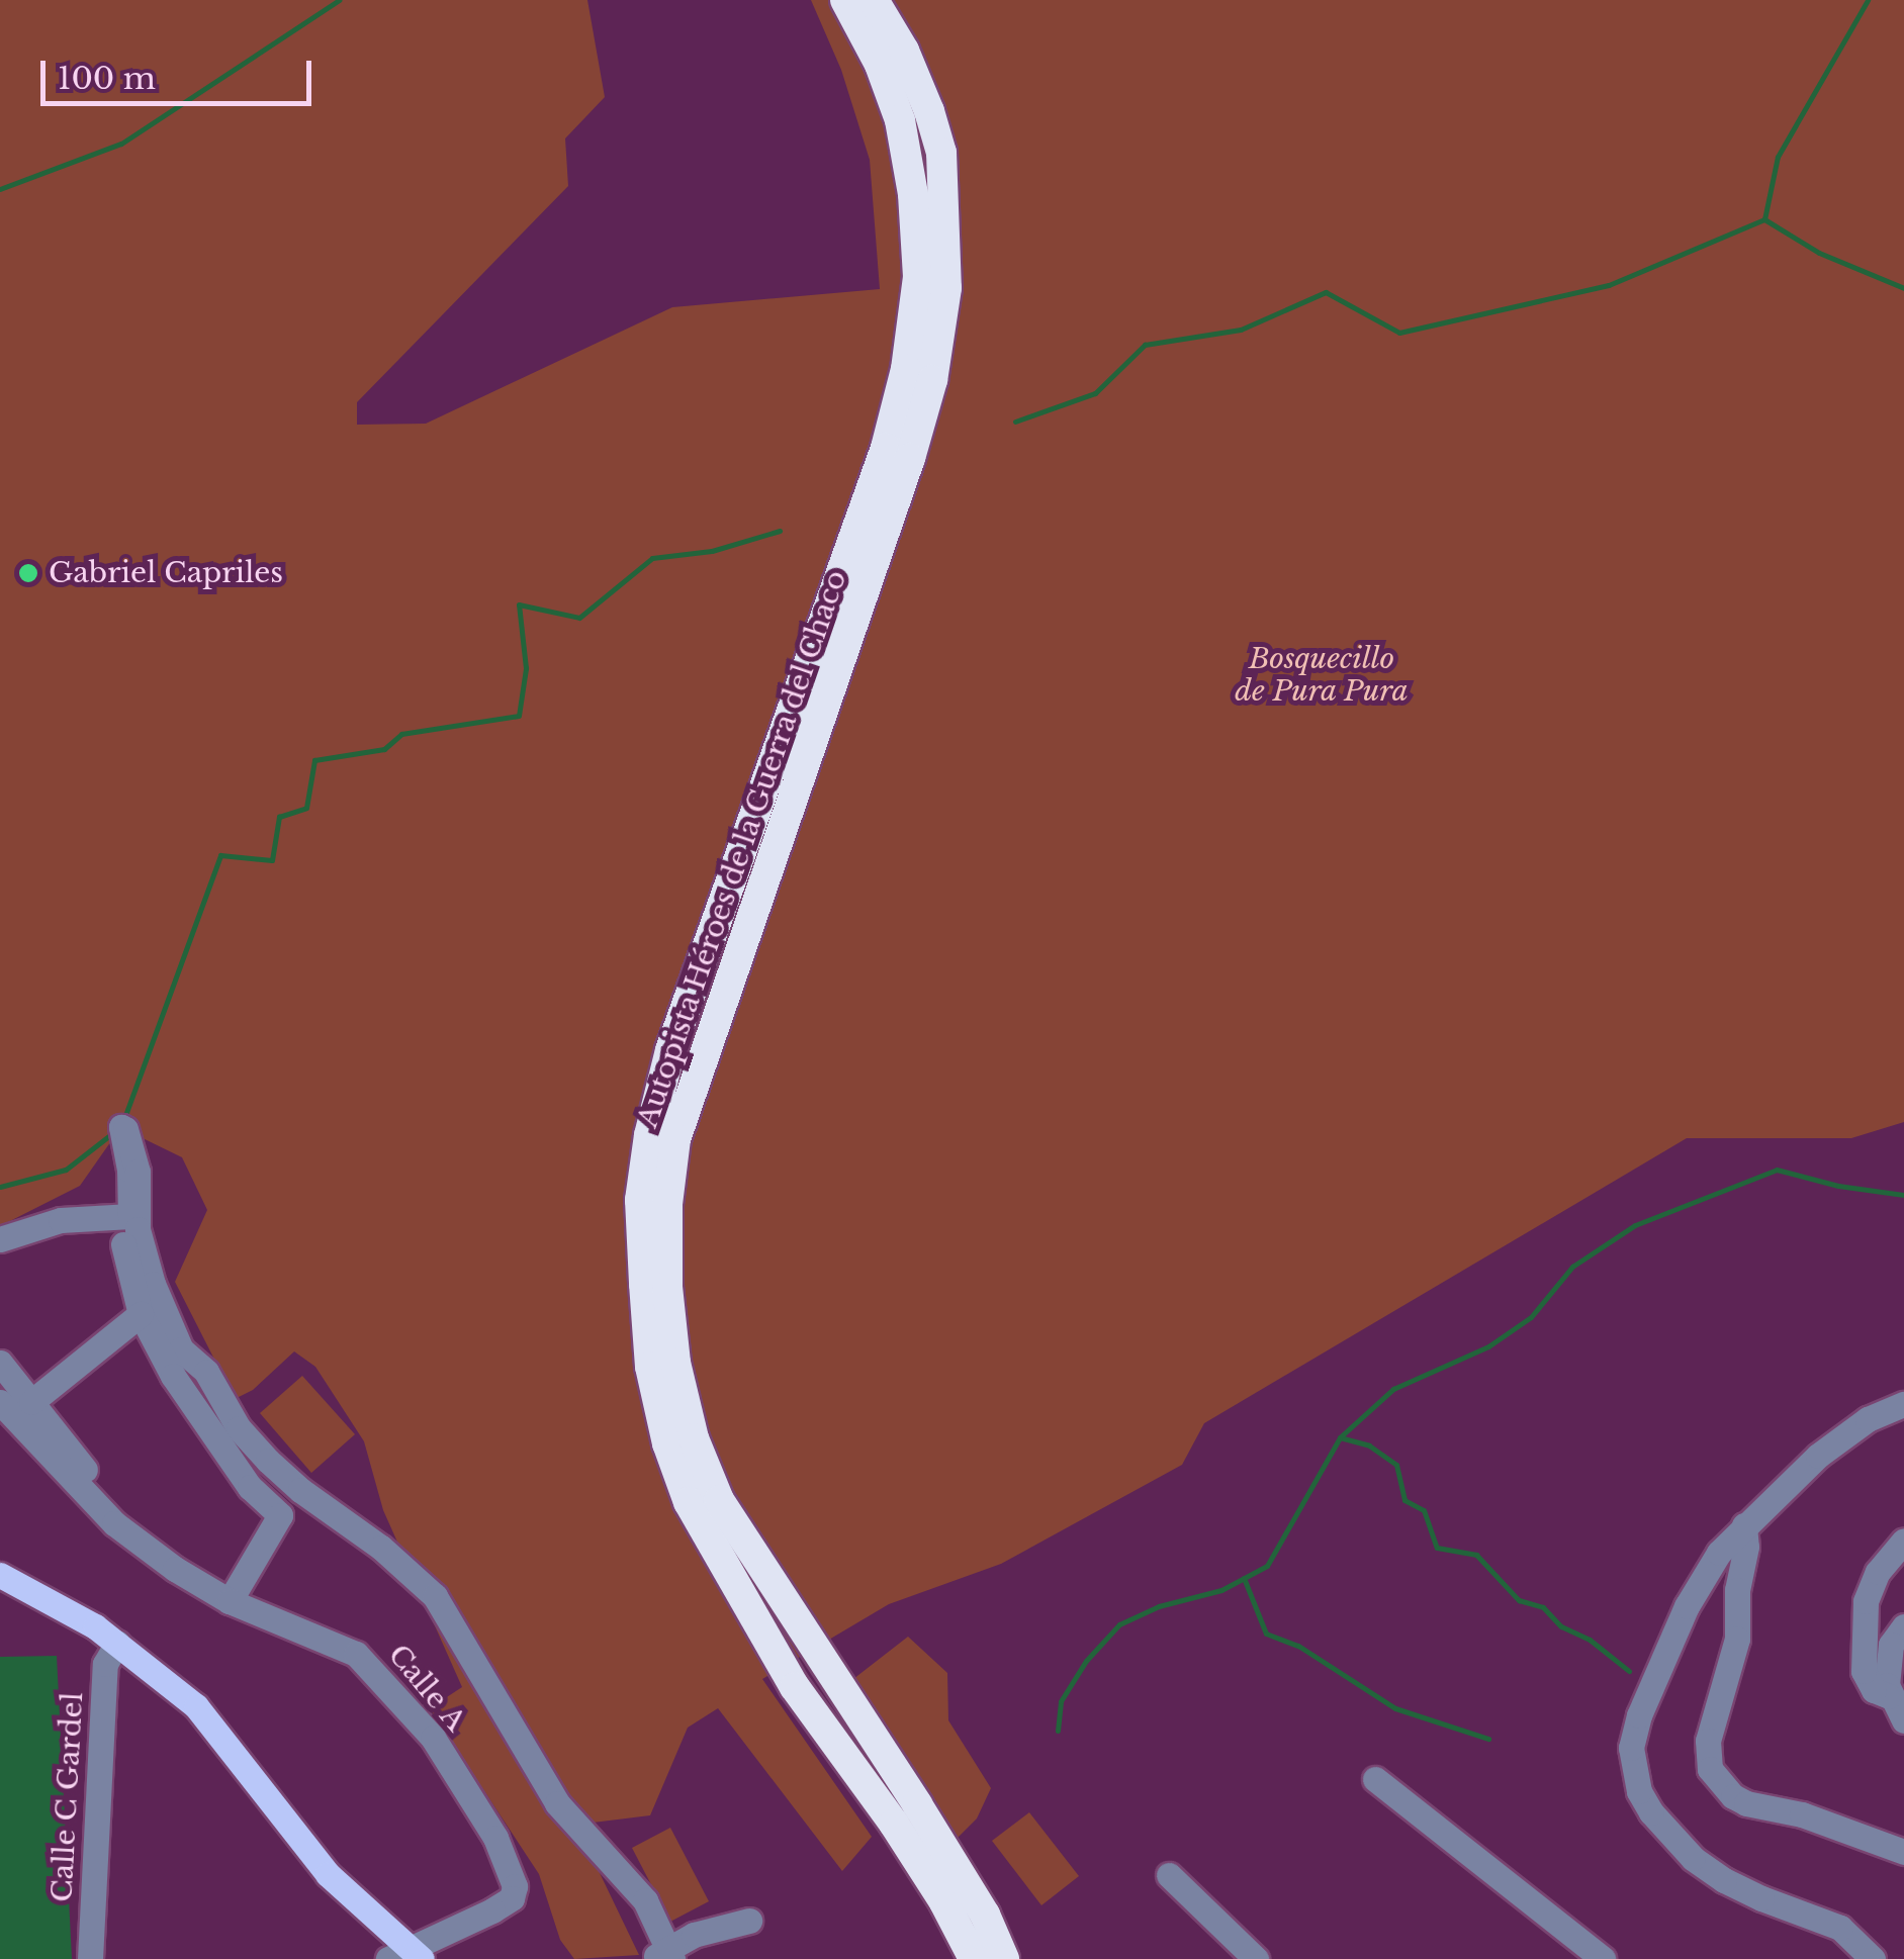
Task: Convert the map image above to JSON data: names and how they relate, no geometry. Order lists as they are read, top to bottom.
{
  "streets": {
    "highway": ["Autopista Héroes de la Guerra del Chaco"],
    "street": ["Calle A", "Calle C Gardel"]
  },
  "parks": ["Bosquecillo de Pura Pura"],
  "places": ["Gabriel Capriles"],
  "scale_bar": "100 m"
}
